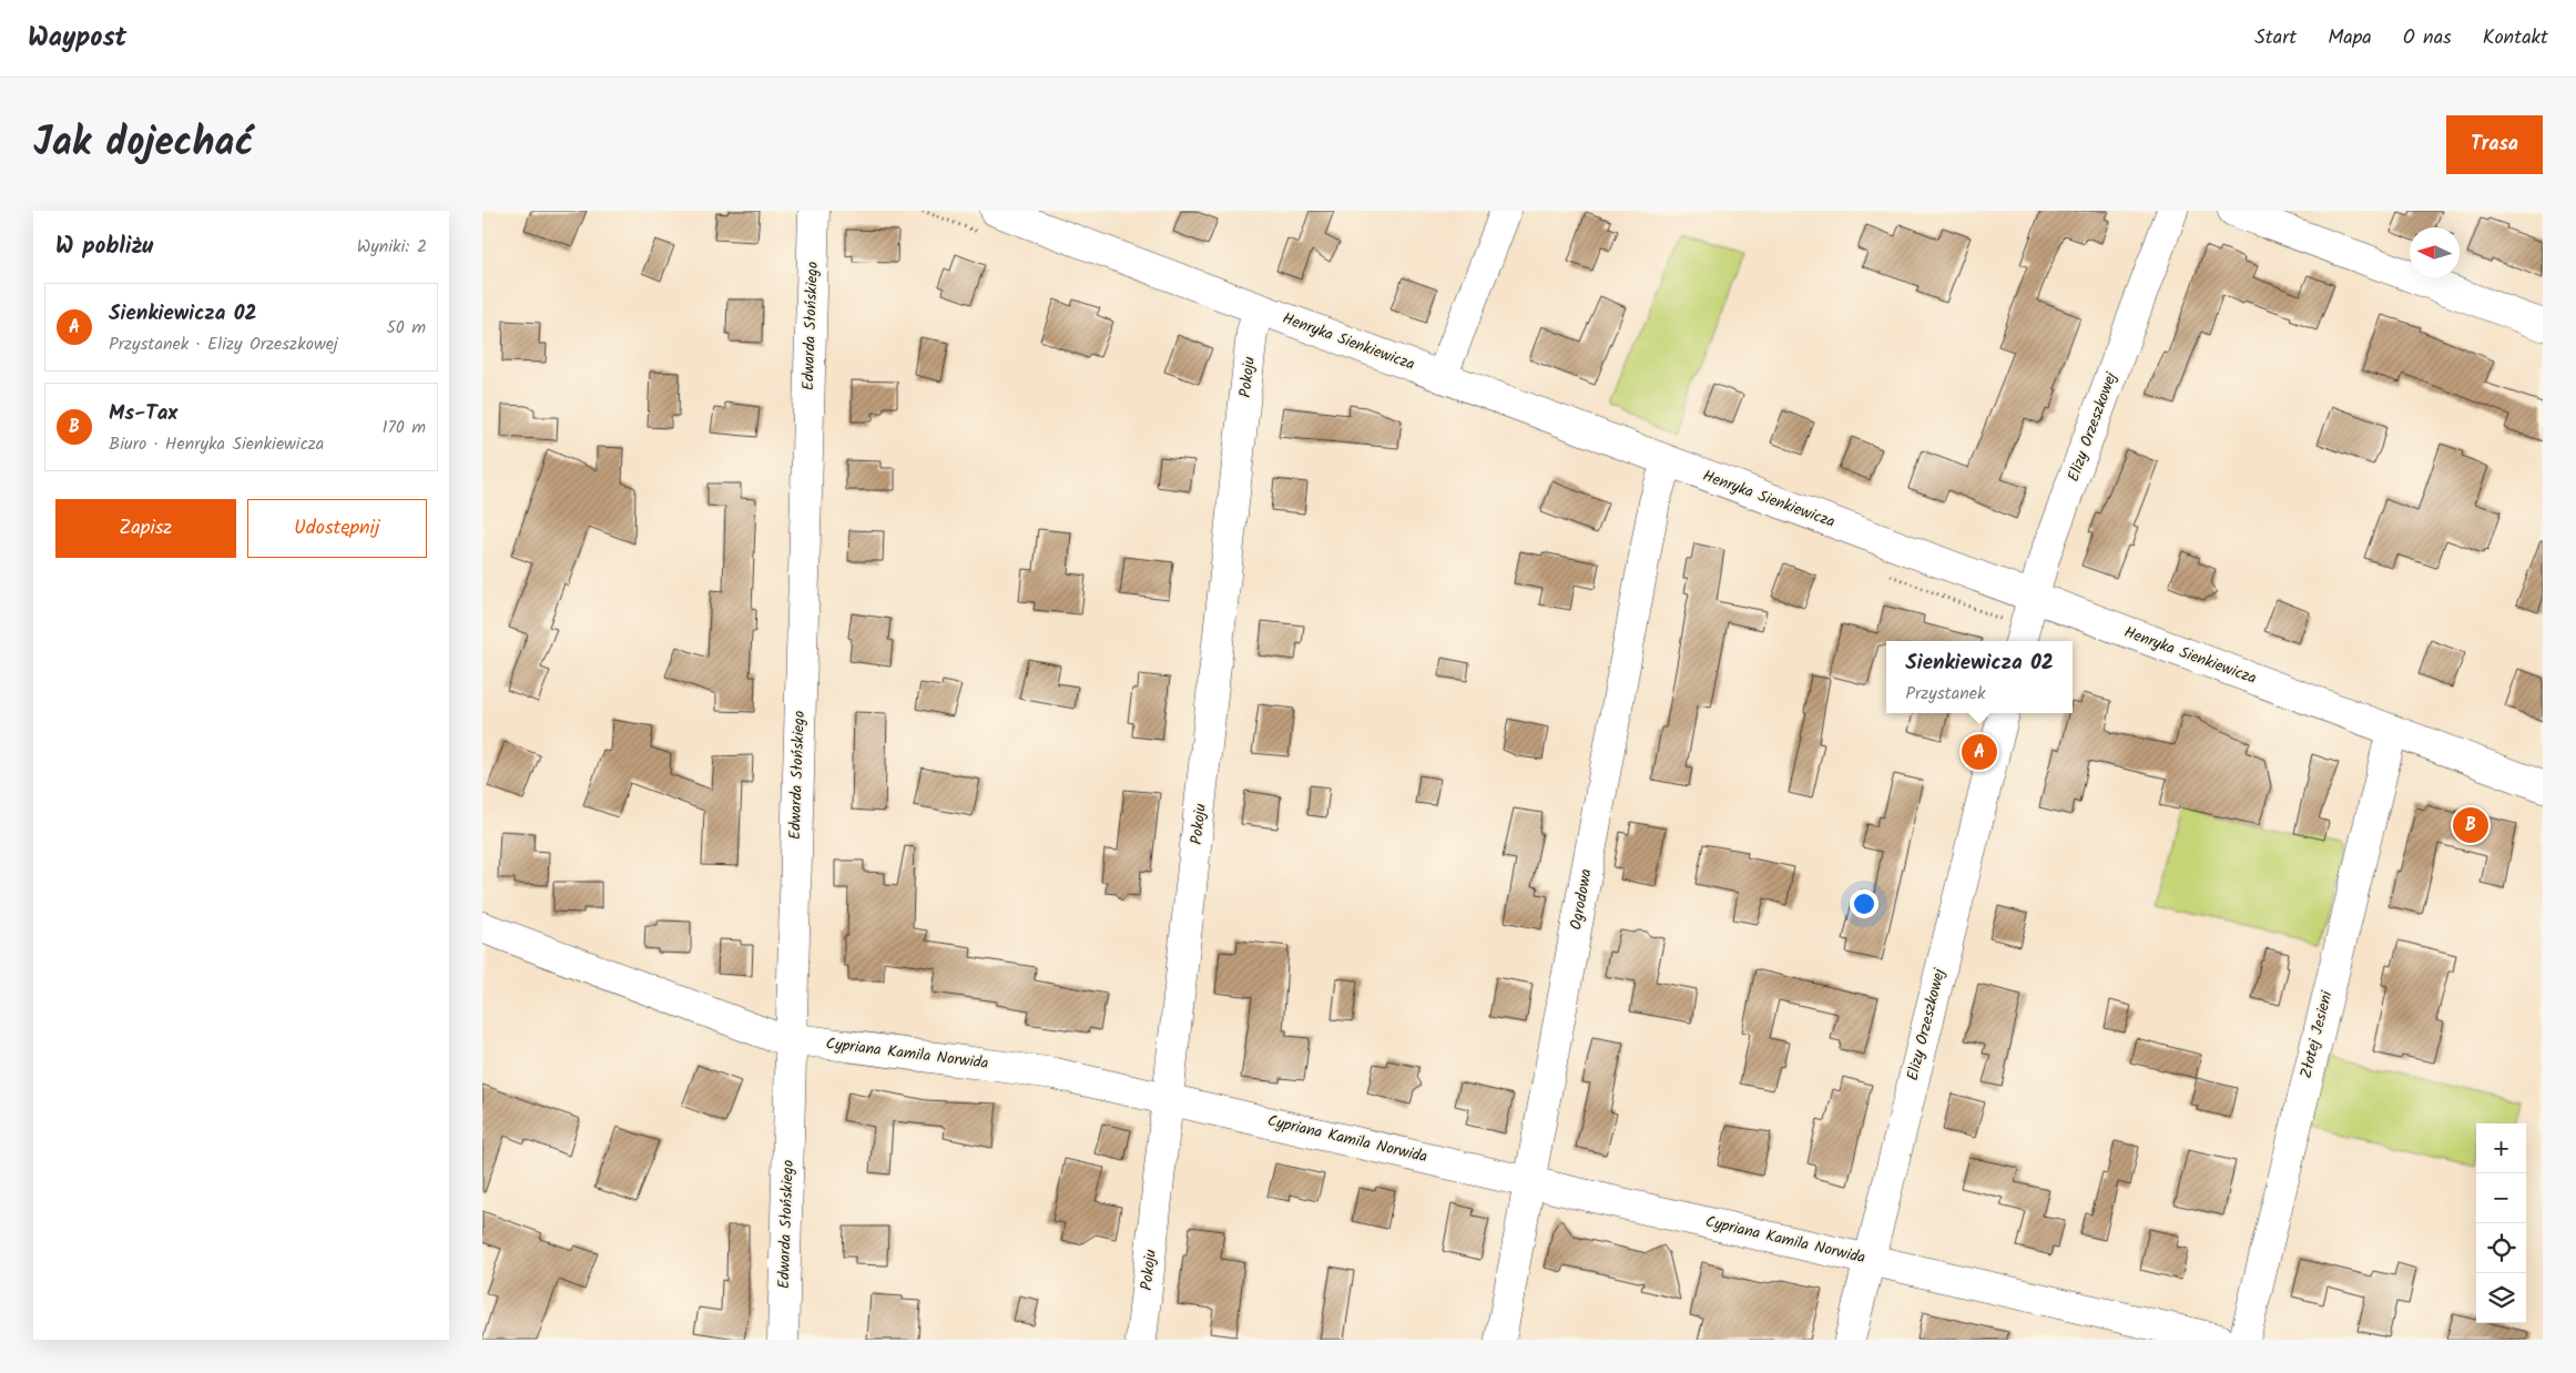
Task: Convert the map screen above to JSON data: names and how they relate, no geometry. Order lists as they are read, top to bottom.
{
  "streets": {
    "street": [
      "Edwarda Słońskiego",
      "Henryka Sienkiewicza",
      "Pokoju",
      "Elizy Orzeszkowej",
      "Ogrodowa",
      "Złotej Jesieni",
      "Cypriana Kamila Norwida"
    ]
  },
  "crossings": [
    ["Edwarda Słońskiego", "Cypriana Kamila Norwida"],
    ["Henryka Sienkiewicza", "Pokoju"],
    ["Henryka Sienkiewicza", "Elizy Orzeszkowej"],
    ["Henryka Sienkiewicza", "Ogrodowa"],
    ["Henryka Sienkiewicza", "Złotej Jesieni"],
    ["Pokoju", "Cypriana Kamila Norwida"],
    ["Elizy Orzeszkowej", "Cypriana Kamila Norwida"],
    ["Ogrodowa", "Cypriana Kamila Norwida"]
  ],
  "north": "left",
  "page": {
    "header": "Waypost",
    "nav": [
      "Start",
      "Mapa",
      "O nas",
      "Kontakt"
    ],
    "title": "Jak dojechać",
    "buttons": [
      "Trasa",
      ["Zapisz", "Udostępnij"]
    ],
    "heading": ["W pobliżu", "Wyniki: 2"],
    "list": [
      {
        "mark": "A",
        "name": "Sienkiewicza 02",
        "note": "Przystanek · Elizy Orzeszkowej",
        "value": "50 m"
      },
      {
        "mark": "B",
        "name": "Ms-Tax",
        "note": "Biuro · Henryka Sienkiewicza",
        "value": "170 m"
      }
    ],
    "popup": ["Sienkiewicza 02", "Przystanek"],
    "pins": ["A", "B"],
    "map_buttons": ["+", "−"]
  }
}
